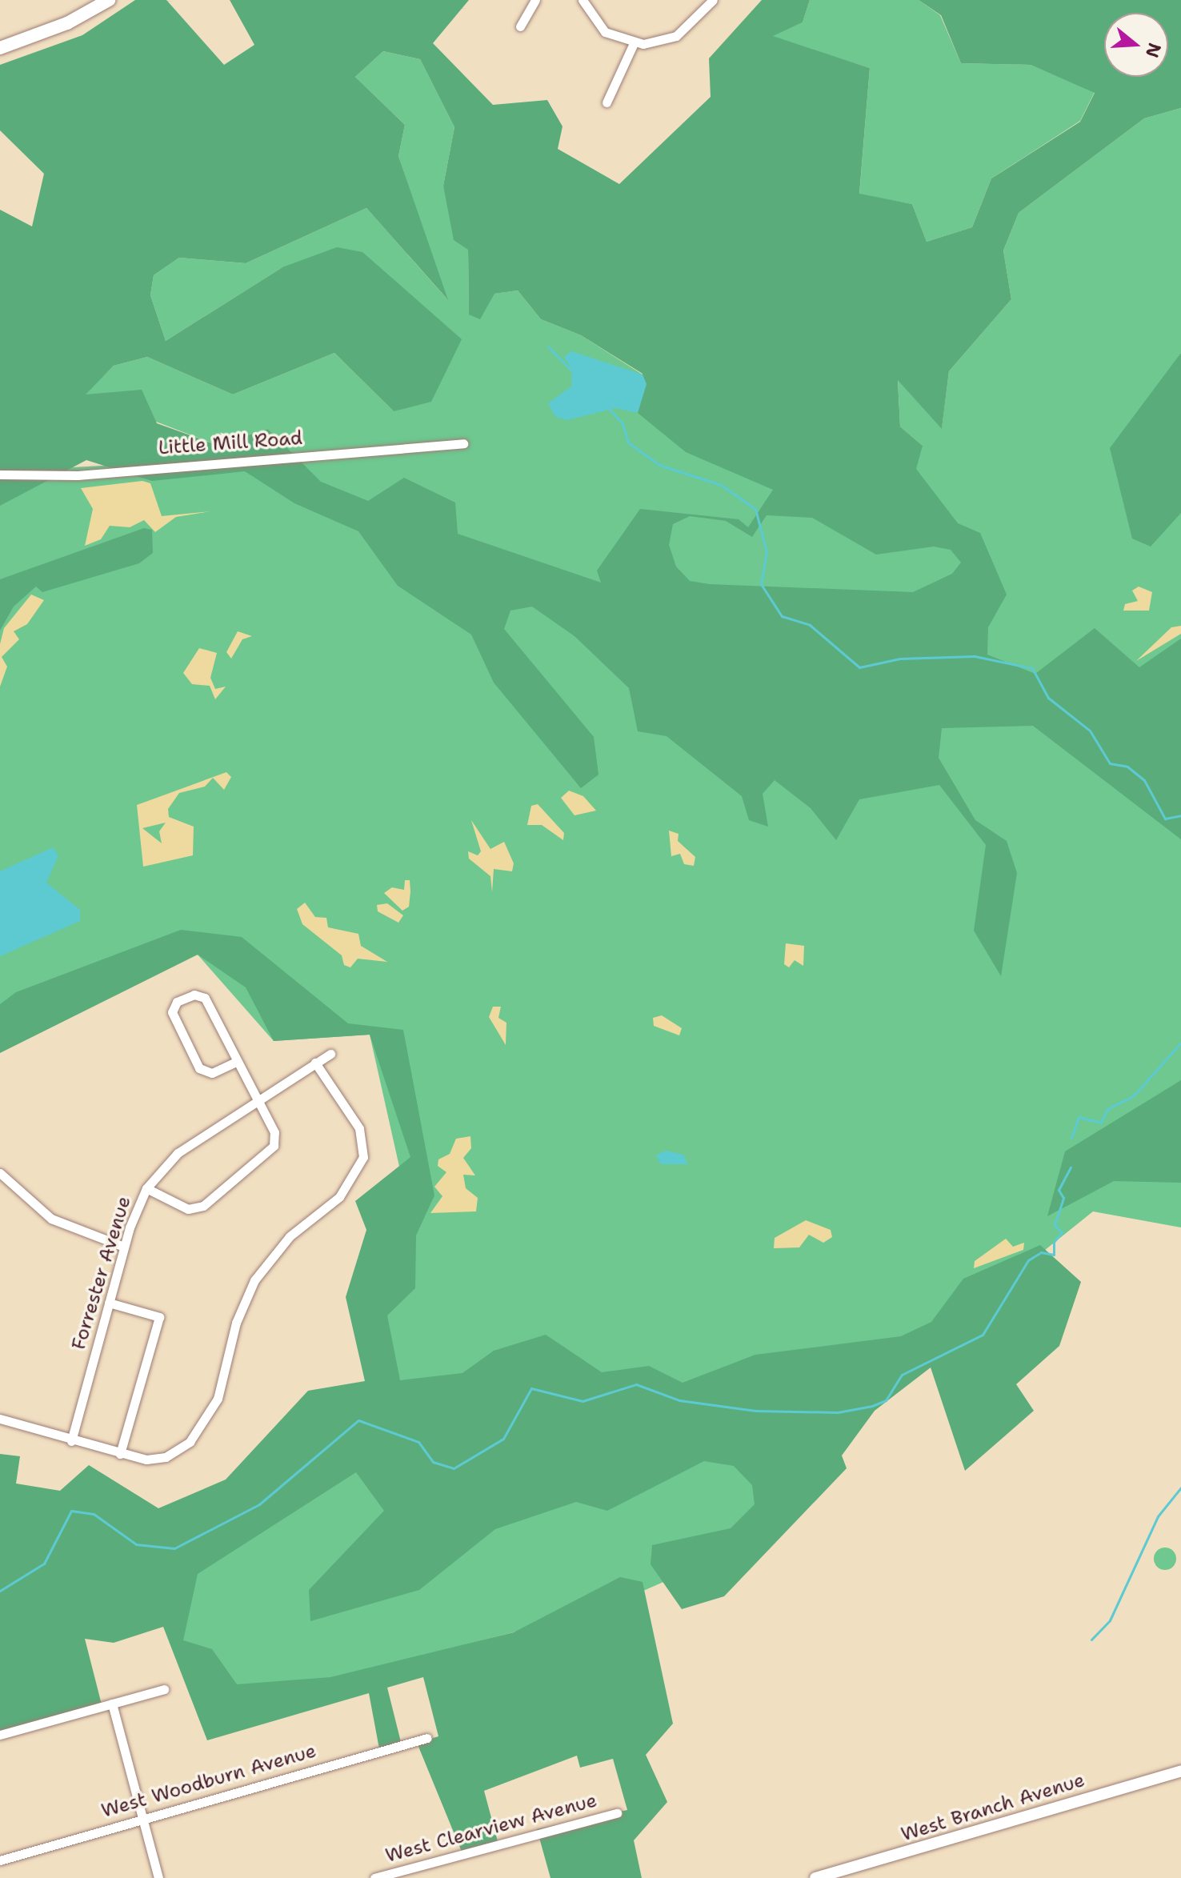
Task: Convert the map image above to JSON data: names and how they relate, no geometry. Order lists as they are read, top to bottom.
{
  "streets": {
    "street": [
      "Little Mill Road",
      "Forrester Avenue",
      "West Woodburn Avenue",
      "West Branch Avenue",
      "West Clearview Avenue"
    ]
  },
  "north": "right"
}
